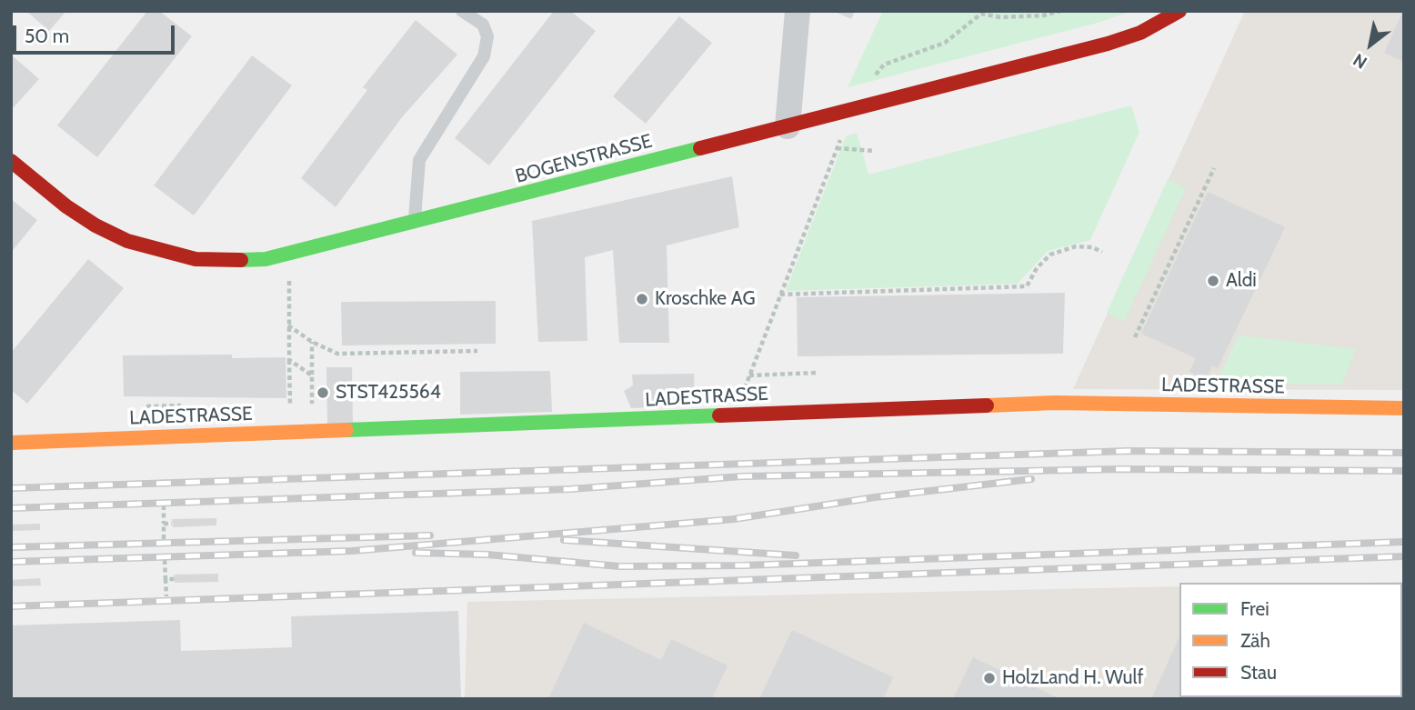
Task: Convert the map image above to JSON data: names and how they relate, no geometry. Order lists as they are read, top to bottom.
{
  "streets": {
    "street": ["BOGENSTRASSE", "LADESTRASSE"]
  },
  "places": [
    "Aldi",
    "Kroschke AG",
    "STST425564",
    "HolzLand H. Wulf"
  ],
  "legend": ["Frei", "Zäh", "Stau"],
  "scale_bar": "50 m",
  "north": "bottom left"
}
